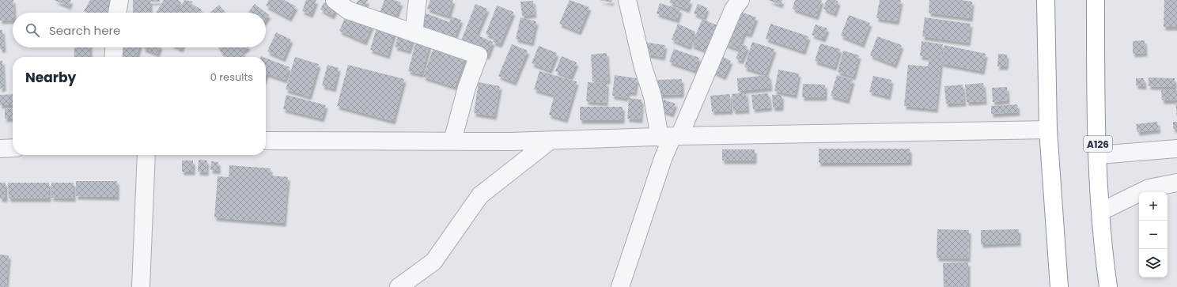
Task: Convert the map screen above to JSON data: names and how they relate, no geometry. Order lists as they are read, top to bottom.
{
  "streets": {
    "highway": ["A126"]
  },
  "page": {
    "search": "Search here",
    "heading": ["Nearby", "0 results"],
    "map_buttons": ["+", "−"]
  }
}
